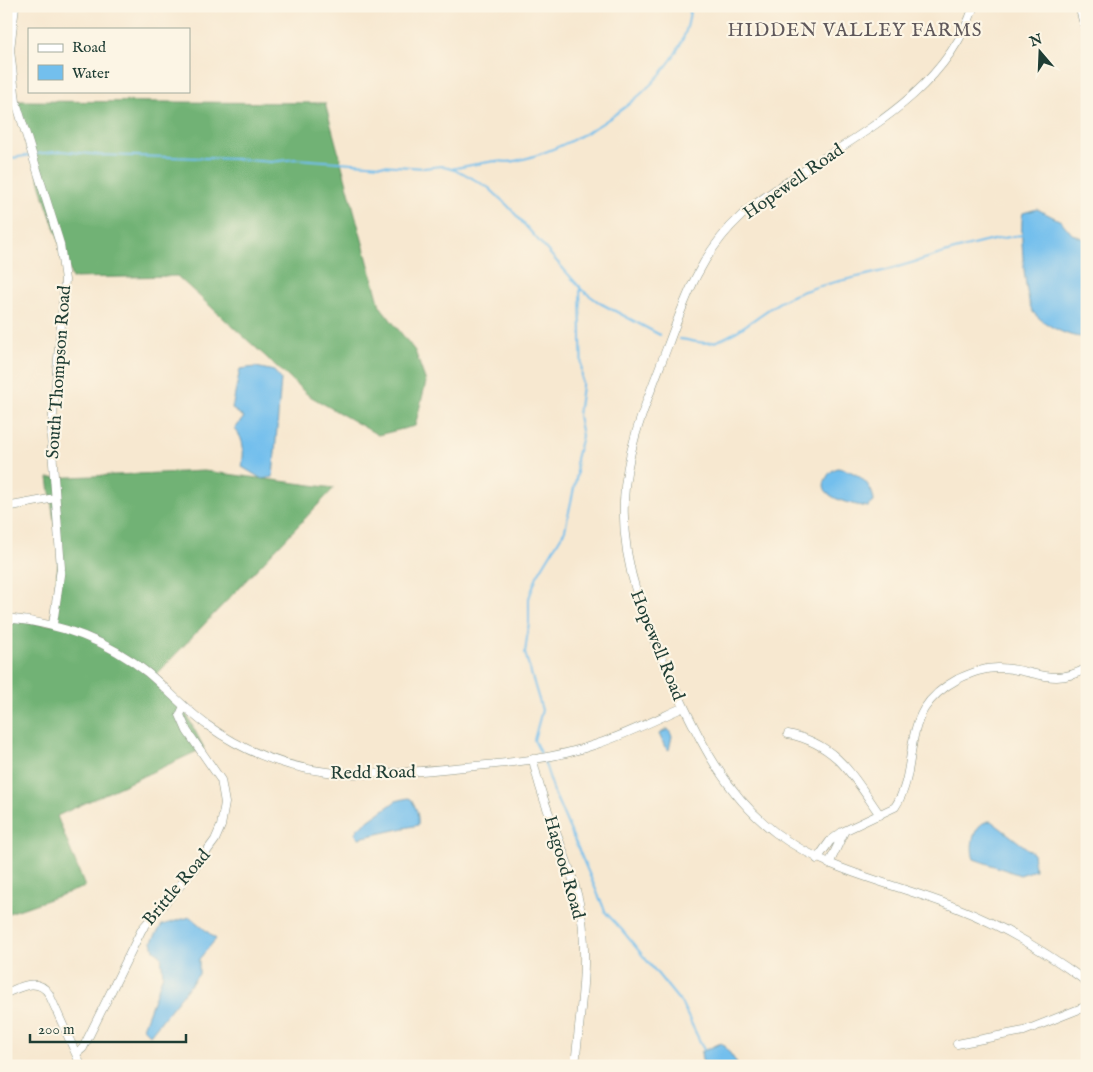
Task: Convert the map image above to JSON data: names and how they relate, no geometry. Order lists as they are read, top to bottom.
{
  "streets": {
    "street": [
      "Hopewell Road",
      "South Thompson Road",
      "Redd Road",
      "Hagood Road",
      "Brittle Road"
    ]
  },
  "crossings": [
    ["Hopewell Road", "Redd Road"],
    ["South Thompson Road", "Redd Road"],
    ["Redd Road", "Hagood Road"],
    ["Redd Road", "Brittle Road"]
  ],
  "districts": ["HIDDEN VALLEY FARMS"],
  "legend": ["Road", "Water"],
  "scale_bar": "200 m",
  "north": "top"
}
